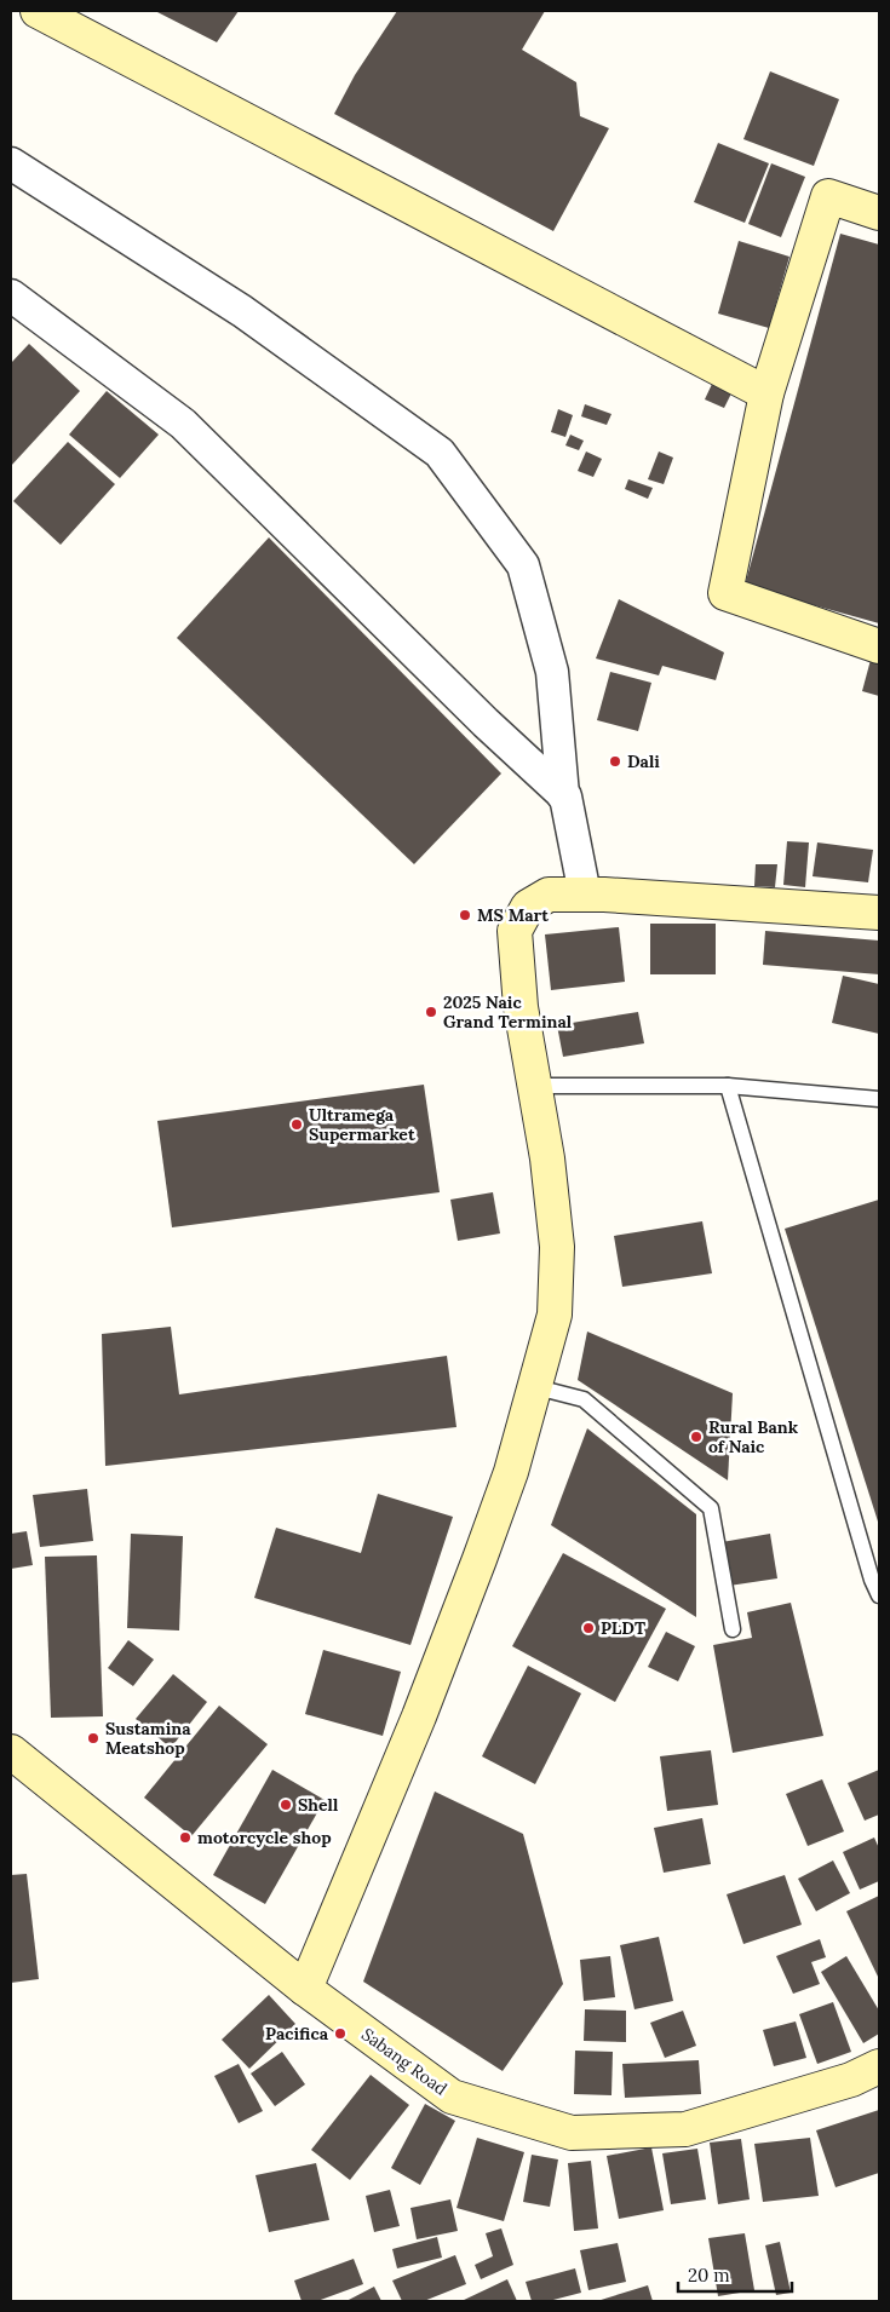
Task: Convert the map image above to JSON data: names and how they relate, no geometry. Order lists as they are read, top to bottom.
{
  "streets": {
    "street": ["Sabang Road"]
  },
  "places": [
    "Dali",
    "MS Mart",
    "2025 Naic Grand Terminal",
    "Ultramega Supermarket",
    "Rural Bank of Naic",
    "PLDT",
    "Sustamina Meatshop",
    "Shell",
    "motorcycle shop",
    "Pacifica"
  ],
  "scale_bar": "20 m"
}
